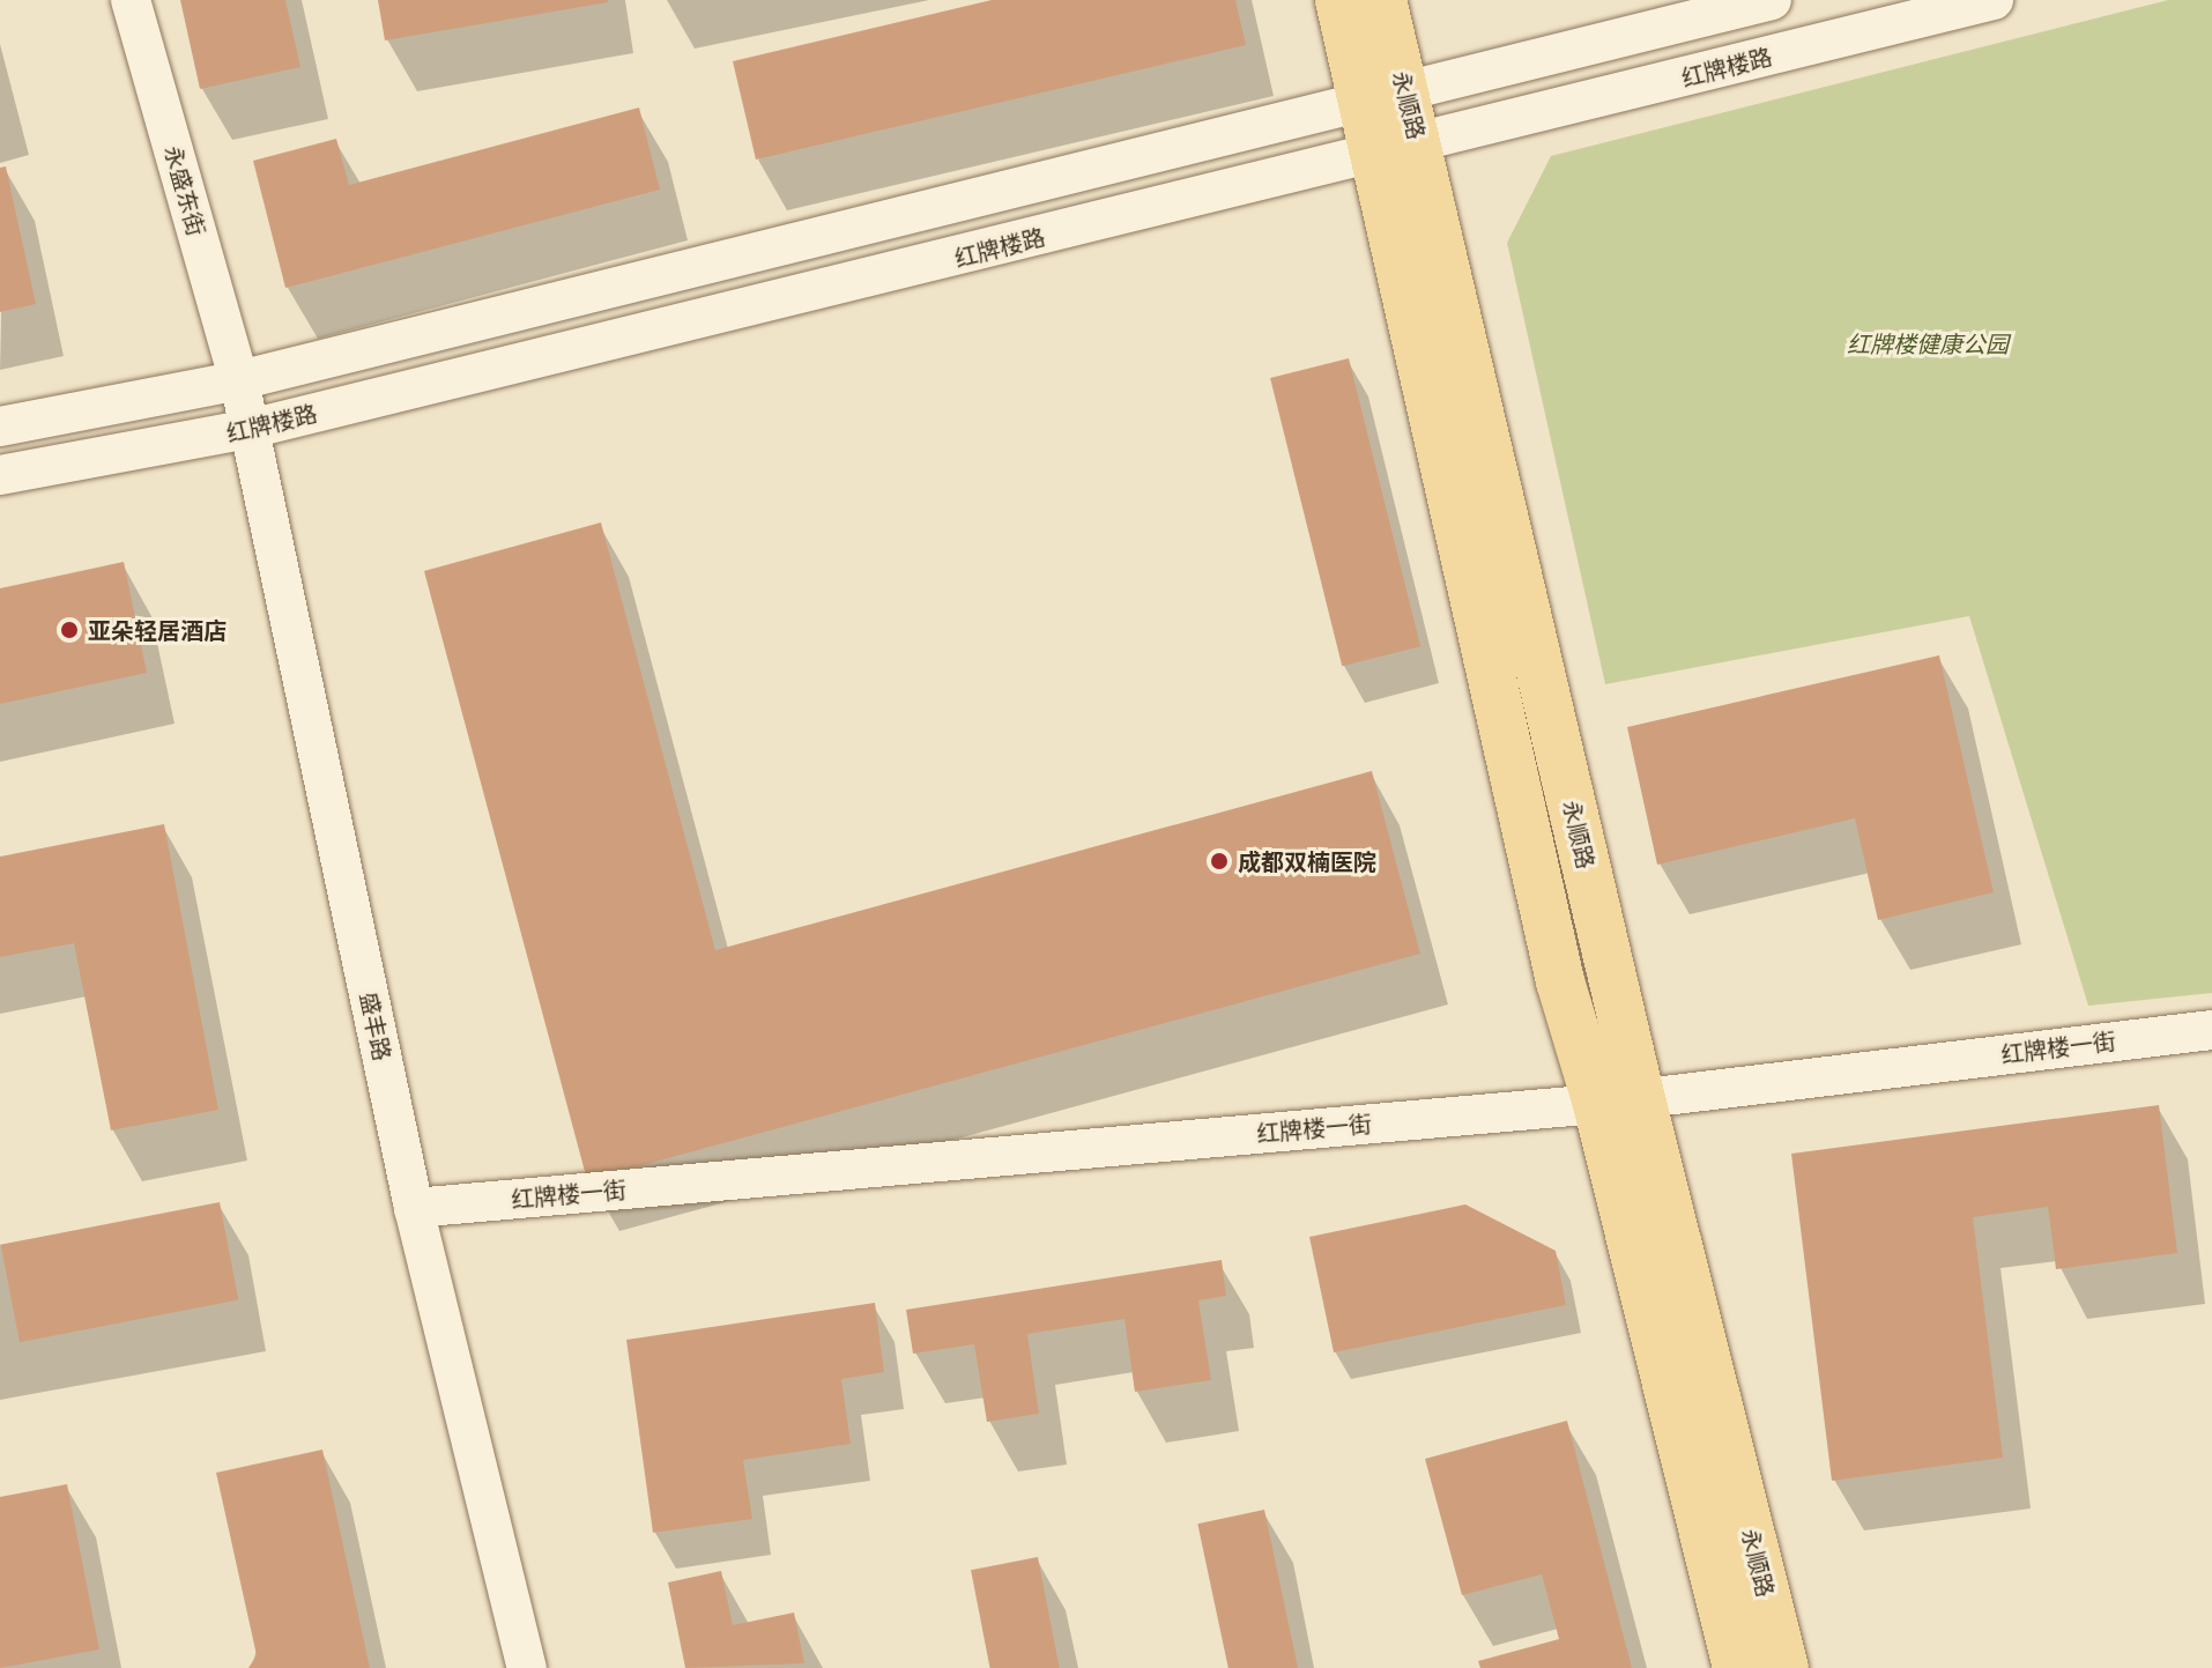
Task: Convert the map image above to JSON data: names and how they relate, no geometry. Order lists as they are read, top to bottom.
{
  "streets": {
    "main road": ["永顺路"],
    "street": [
      "红牌楼路",
      "永盛东街",
      "盛丰路",
      "红牌楼一街"
    ]
  },
  "crossings": [
    ["红牌楼路", "永顺路"],
    ["红牌楼路", "永盛东街"],
    ["红牌楼路", "盛丰路"],
    ["永顺路", "红牌楼一街"],
    ["永盛东街", "盛丰路"],
    ["盛丰路", "红牌楼一街"]
  ],
  "parks": ["红牌楼健康公园"],
  "places": ["亚朵轻居酒店", "成都双楠医院"]
}
